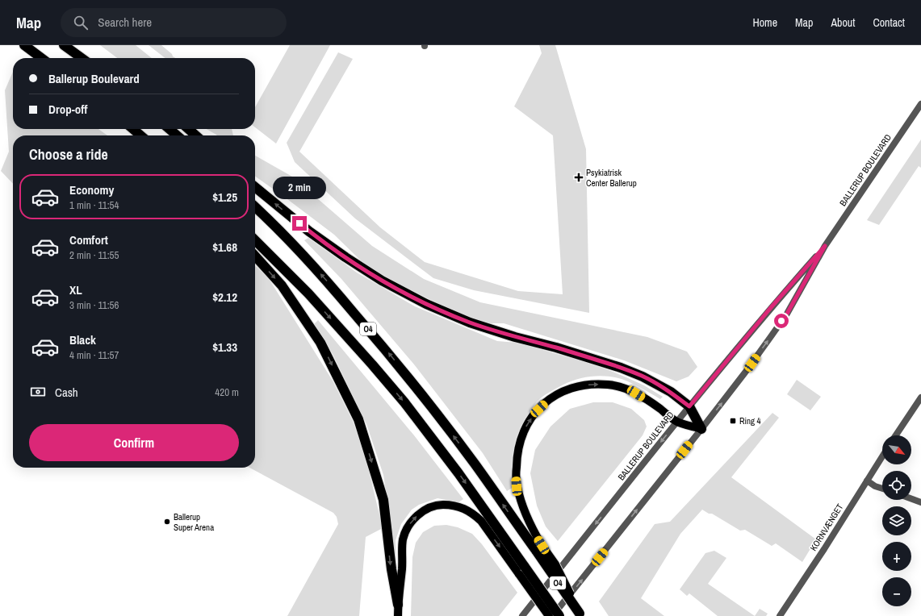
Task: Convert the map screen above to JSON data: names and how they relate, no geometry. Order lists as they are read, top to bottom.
{
  "streets": {
    "highway": ["O4"],
    "street": ["BALLERUP BOULEVARD", "KORNVÆNGET"]
  },
  "places": {
    "health": ["Psykiatrisk Center Ballerup"],
    "transit": ["Ring 4"],
    "other": ["Ballerup Super Arena"]
  },
  "north": "bottom right",
  "page": {
    "header": "Map",
    "search": "Search here",
    "nav": [
      "Home",
      "Map",
      "About",
      "Contact"
    ],
    "banner": ["Ballerup Boulevard", "Drop-off"],
    "heading": "Choose a ride",
    "list": [
      {
        "name": "Economy",
        "note": "1 min · 11:54",
        "value": "$1.25"
      },
      {
        "name": "Comfort",
        "note": "2 min · 11:55",
        "value": "$1.68"
      },
      {
        "name": "XL",
        "note": "3 min · 11:56",
        "value": "$2.12"
      },
      {
        "name": "Black",
        "note": "4 min · 11:57",
        "value": "$1.33"
      }
    ],
    "bubble": "2 min",
    "pay": ["Cash", "420 m"],
    "buttons": "Confirm",
    "map_buttons": ["+", "−"]
  }
}
